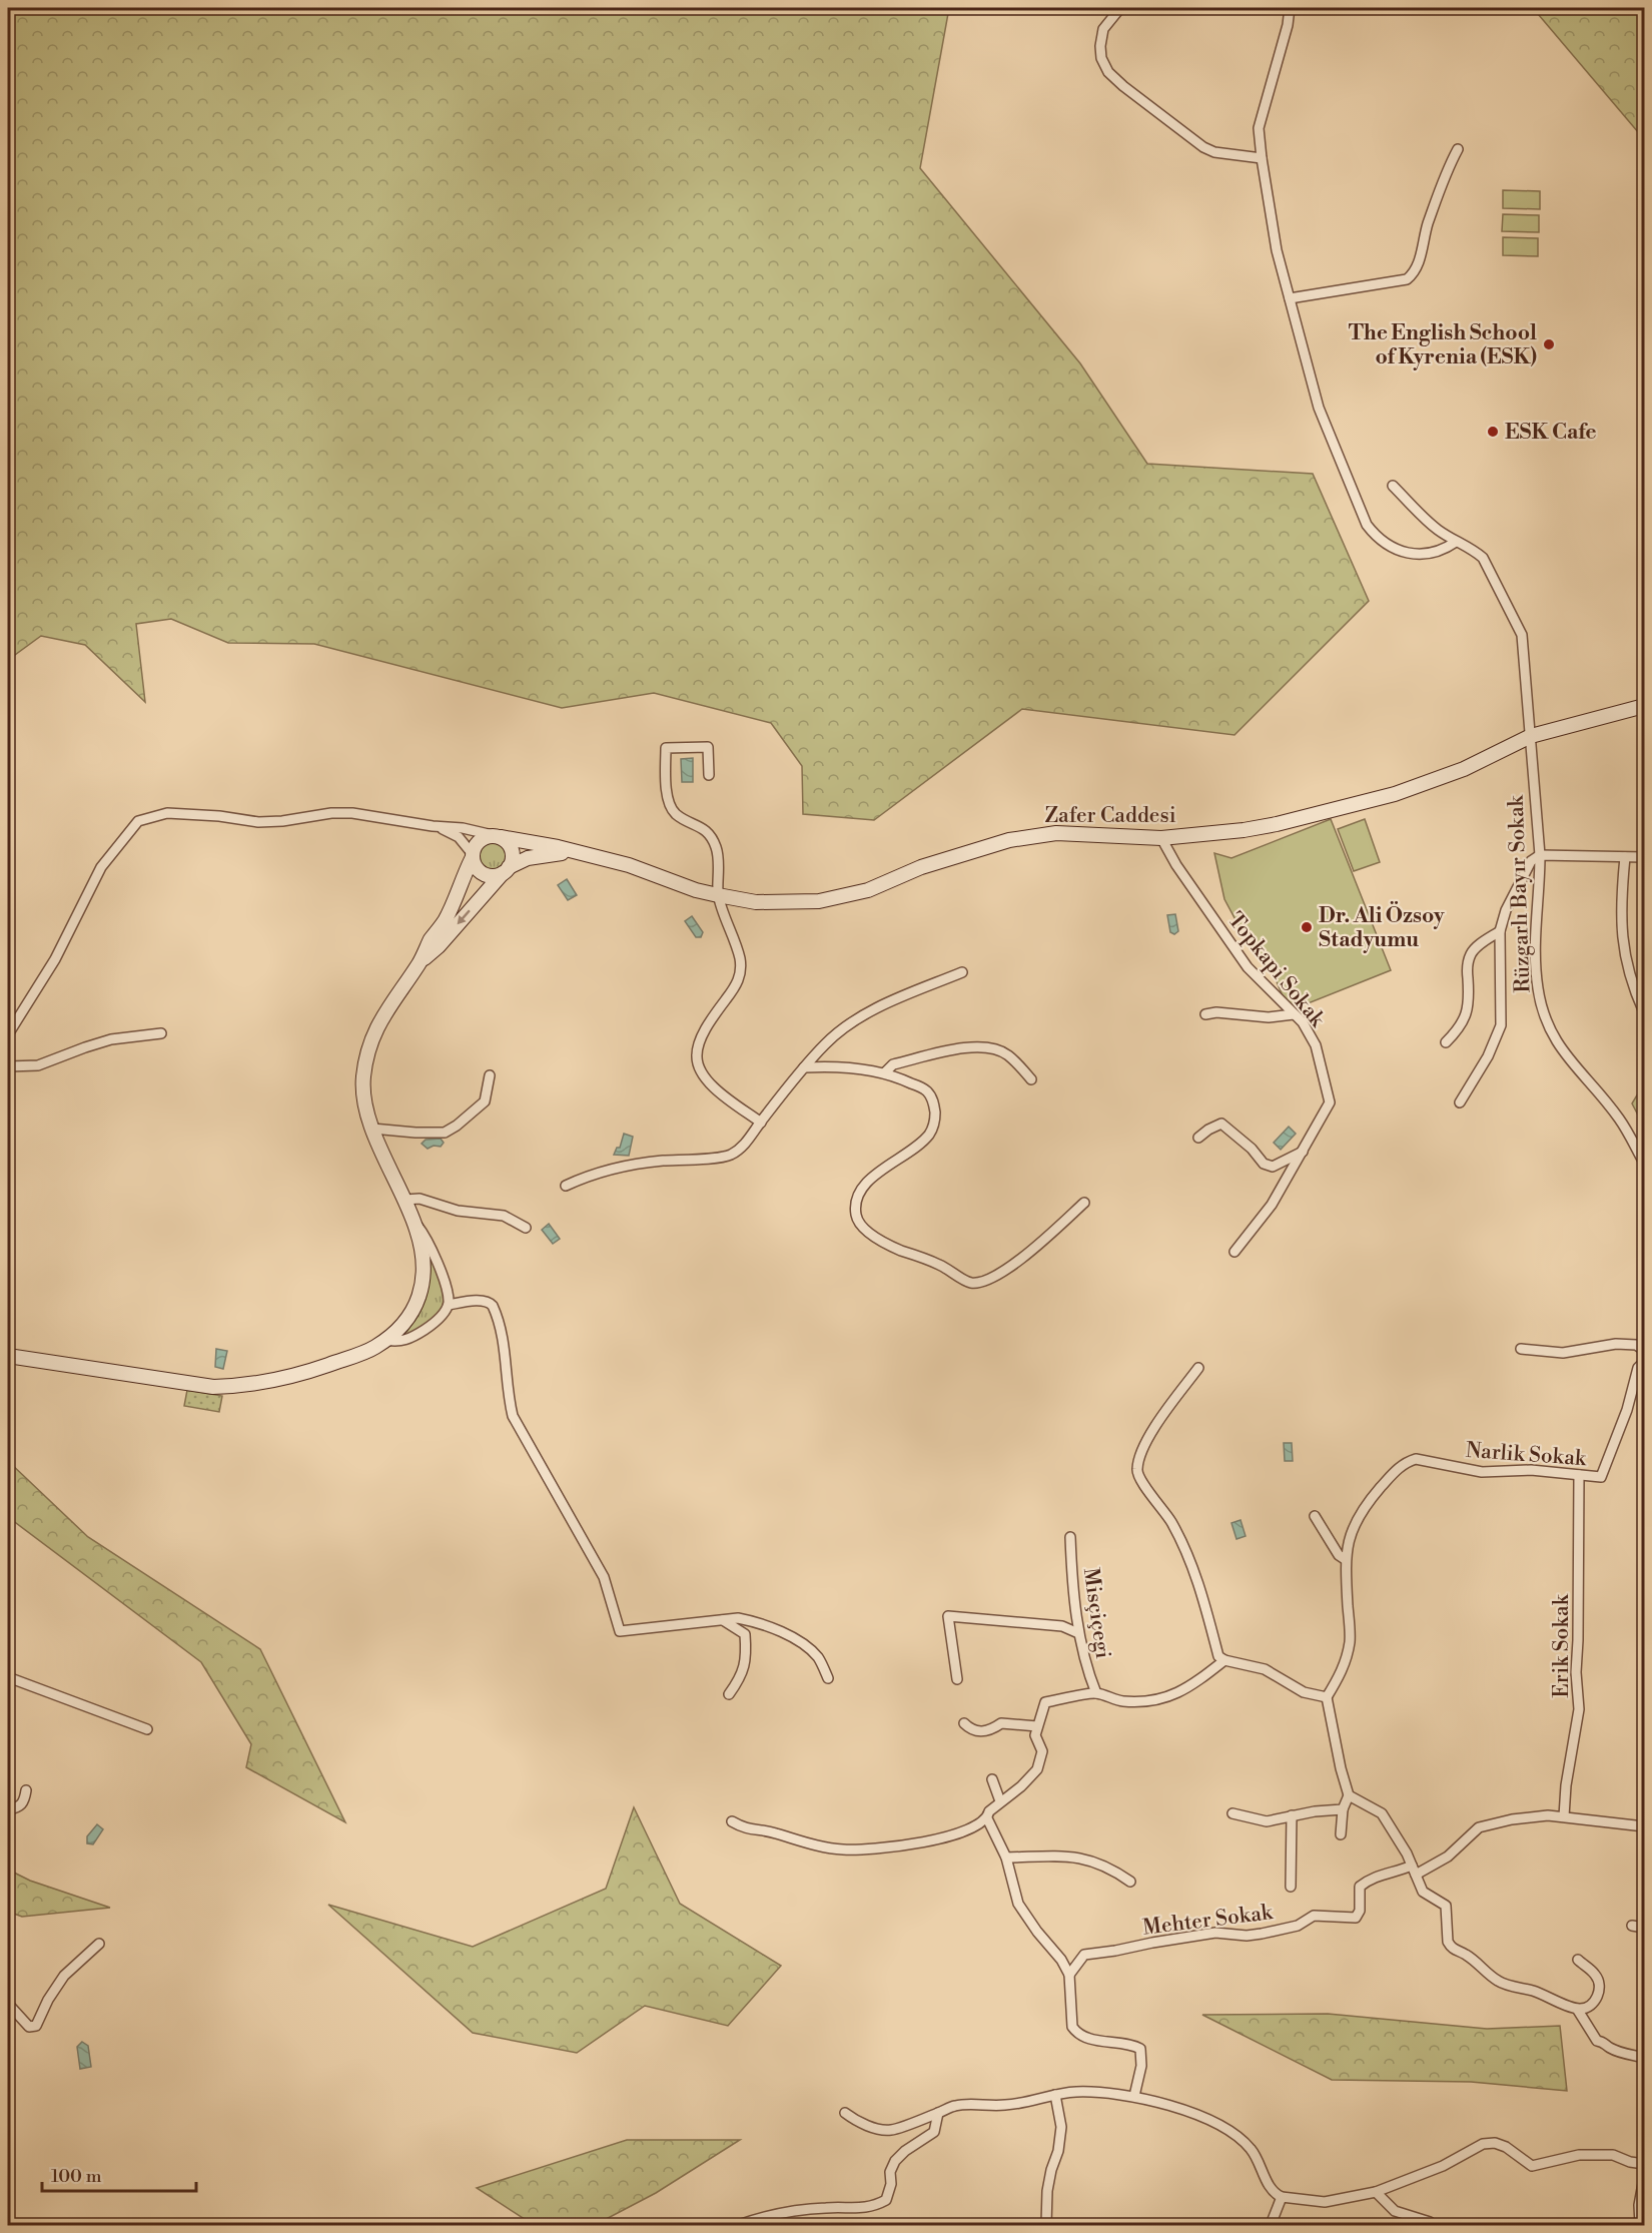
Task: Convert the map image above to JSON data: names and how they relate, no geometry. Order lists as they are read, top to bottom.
{
  "streets": {
    "street": [
      "Zafer Caddesi",
      "Rüzgarlı Bayır Sokak",
      "Topkapi Sokak",
      "Narlik Sokak",
      "Misçiçegi",
      "Erik Sokak",
      "Mehter Sokak"
    ]
  },
  "crossings": [
    ["Zafer Caddesi", "Rüzgarlı Bayır Sokak"],
    ["Zafer Caddesi", "Topkapi Sokak"],
    ["Narlik Sokak", "Erik Sokak"]
  ],
  "places": ["The English School of Kyrenia (ESK)", "ESK Cafe", "Dr. Ali Özsoy Stadyumu"],
  "scale_bar": "100 m"
}
